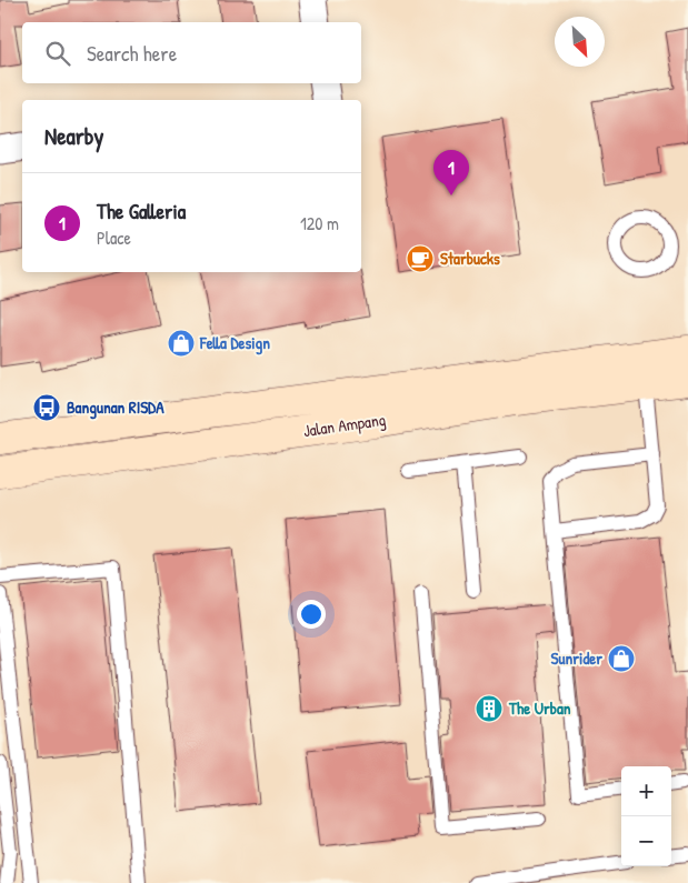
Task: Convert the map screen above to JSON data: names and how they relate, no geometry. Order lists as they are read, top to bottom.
{
  "streets": {
    "main road": ["Jalan Ampang"]
  },
  "places": {
    "cafe": ["Starbucks"],
    "shop": ["Fella Design", "Sunrider"],
    "bus stop": ["Bangunan RISDA"],
    "building": ["The Urban"]
  },
  "north": "bottom right",
  "page": {
    "search": "Search here",
    "heading": "Nearby",
    "pins": "1",
    "list": [
      {
        "mark": "1",
        "name": "The Galleria",
        "note": "Place",
        "value": "120 m"
      }
    ],
    "map_buttons": ["+", "−"]
  }
}
